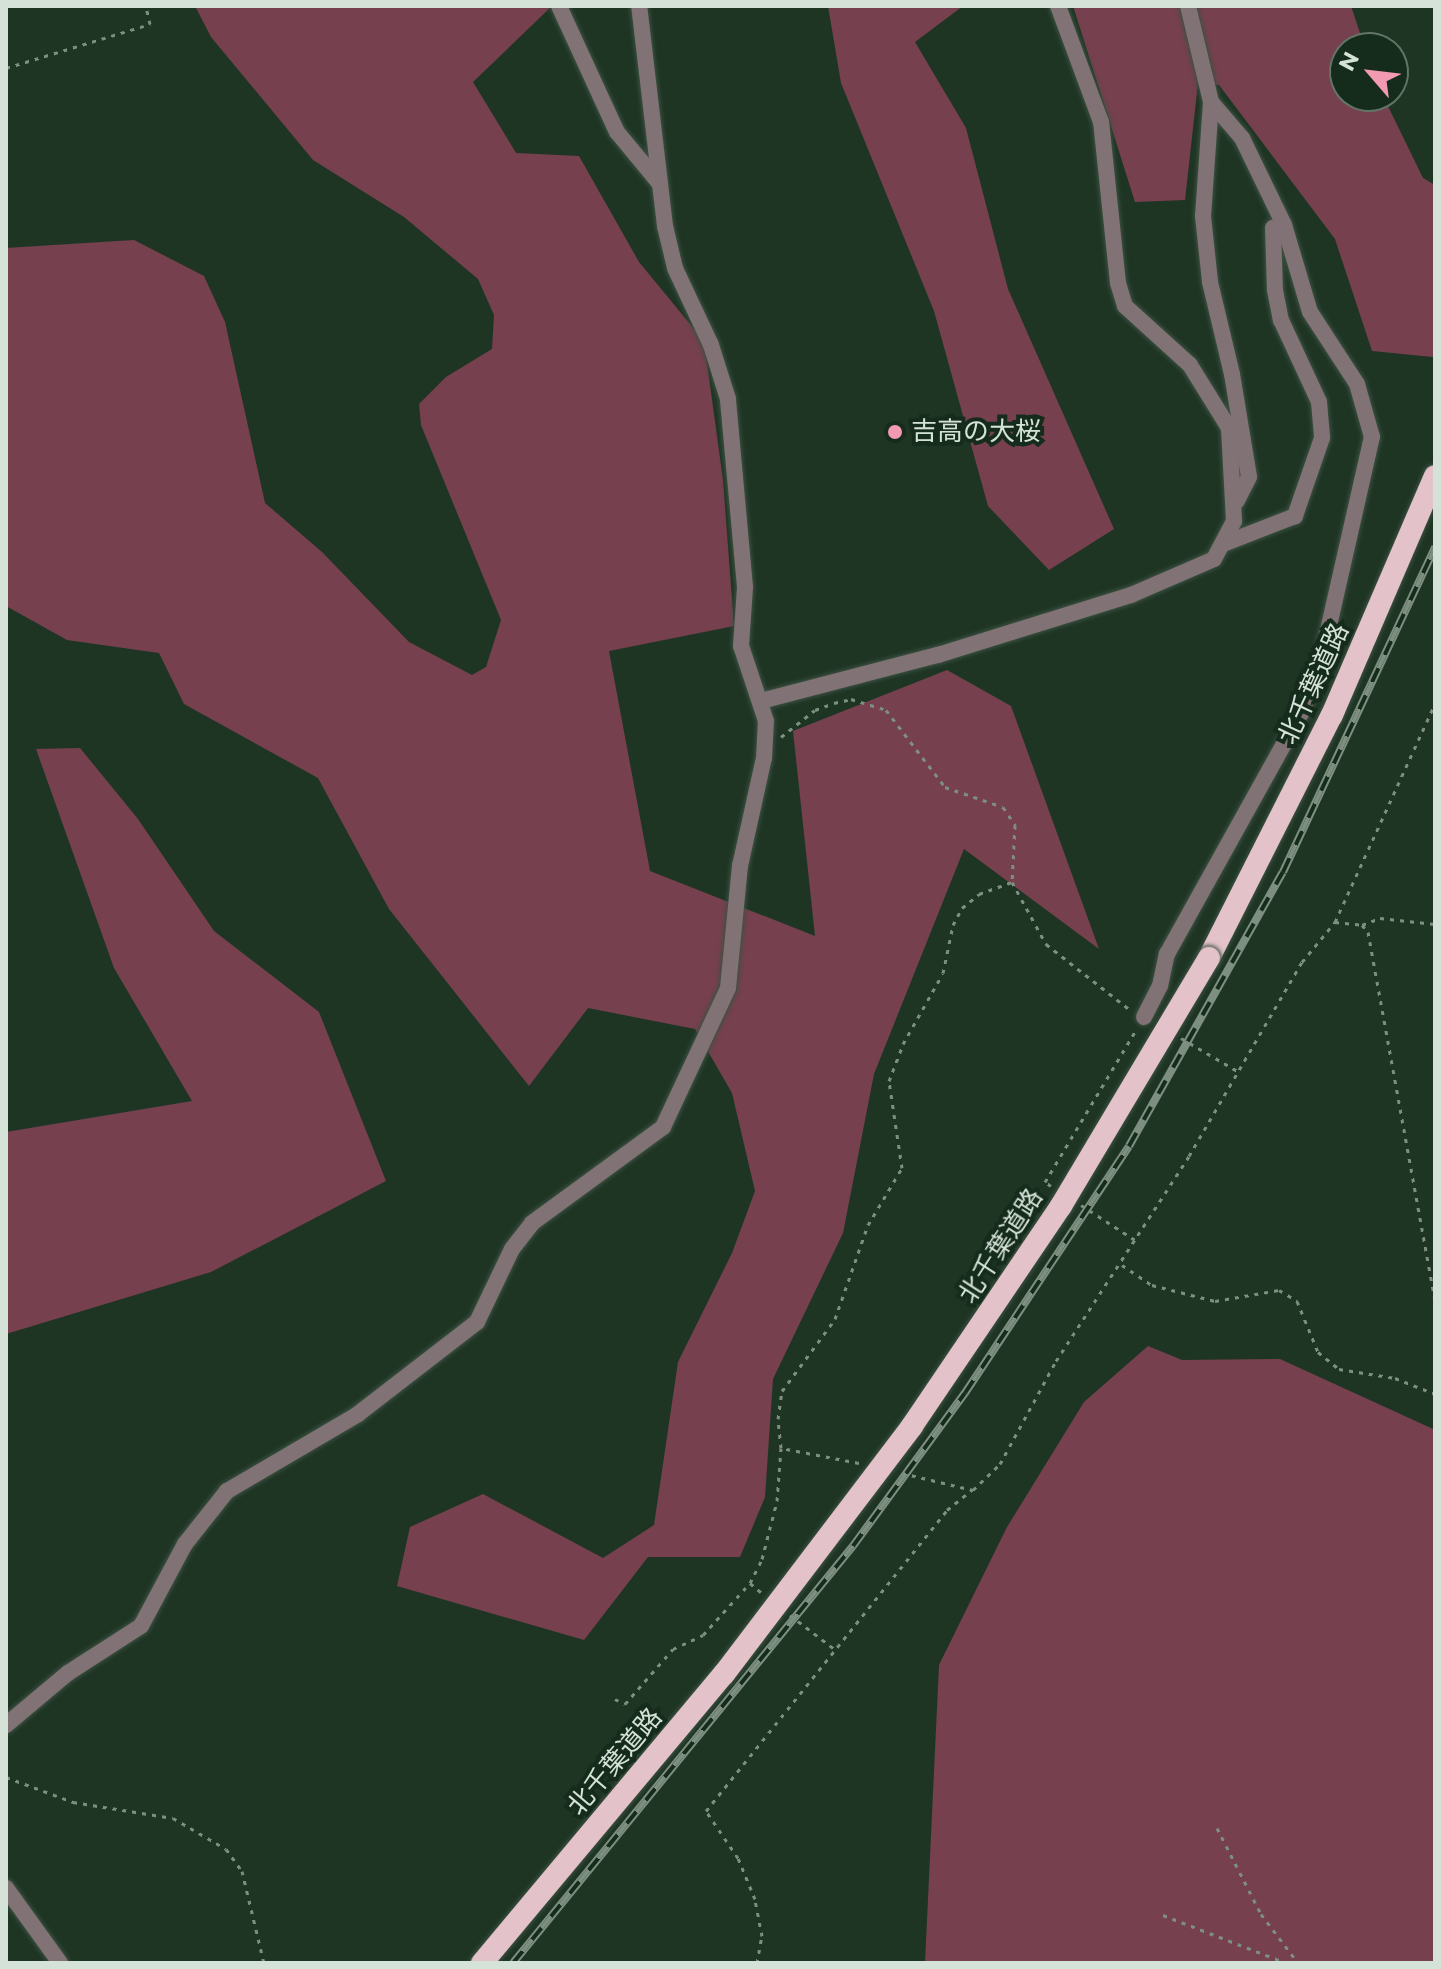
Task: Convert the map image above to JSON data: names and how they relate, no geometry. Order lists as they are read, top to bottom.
{
  "streets": {
    "highway": ["北千葉道路"]
  },
  "places": ["吉高の大桜"],
  "north": "top left"
}
